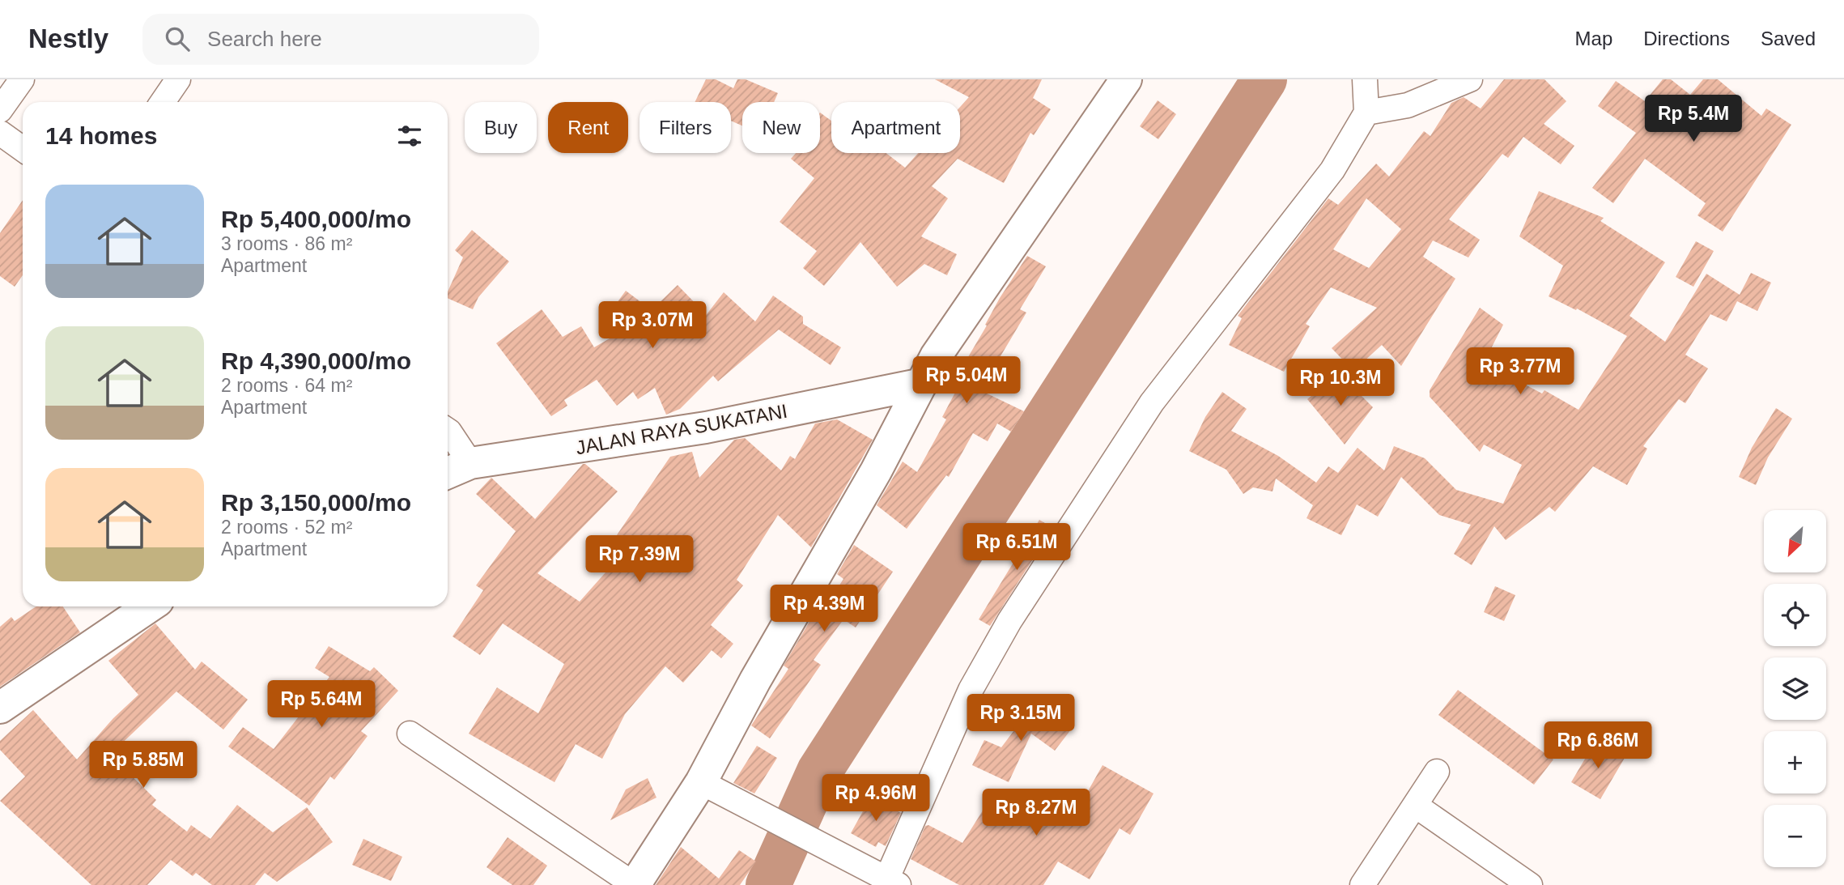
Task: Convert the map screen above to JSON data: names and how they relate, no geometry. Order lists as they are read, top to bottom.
{
  "streets": {
    "main road": ["JALAN RAYA SUKATANI"]
  },
  "north": "bottom left",
  "page": {
    "header": "Nestly",
    "search": "Search here",
    "nav": ["Map", "Directions", "Saved"],
    "price": [
      "Rp 5.4M",
      "Rp 3.07M",
      "Rp 3.77M",
      "Rp 5.04M",
      "Rp 10.3M",
      "Rp 6.51M",
      "Rp 7.39M",
      "Rp 4.39M",
      "Rp 5.64M",
      "Rp 3.15M",
      "Rp 6.86M",
      "Rp 5.85M",
      "Rp 4.96M",
      "Rp 8.27M"
    ],
    "chip": [
      "Buy",
      "Rent",
      "Filters",
      "New",
      "Apartment"
    ],
    "heading": "14 homes",
    "list": [
      {
        "name": "Rp 5,400,000/mo",
        "note": "3 rooms · 86 m² · Apartment"
      },
      {
        "name": "Rp 4,390,000/mo",
        "note": "2 rooms · 64 m² · Apartment"
      },
      {
        "name": "Rp 3,150,000/mo",
        "note": "2 rooms · 52 m² · Apartment"
      }
    ],
    "map_buttons": ["+", "−"]
  }
}
